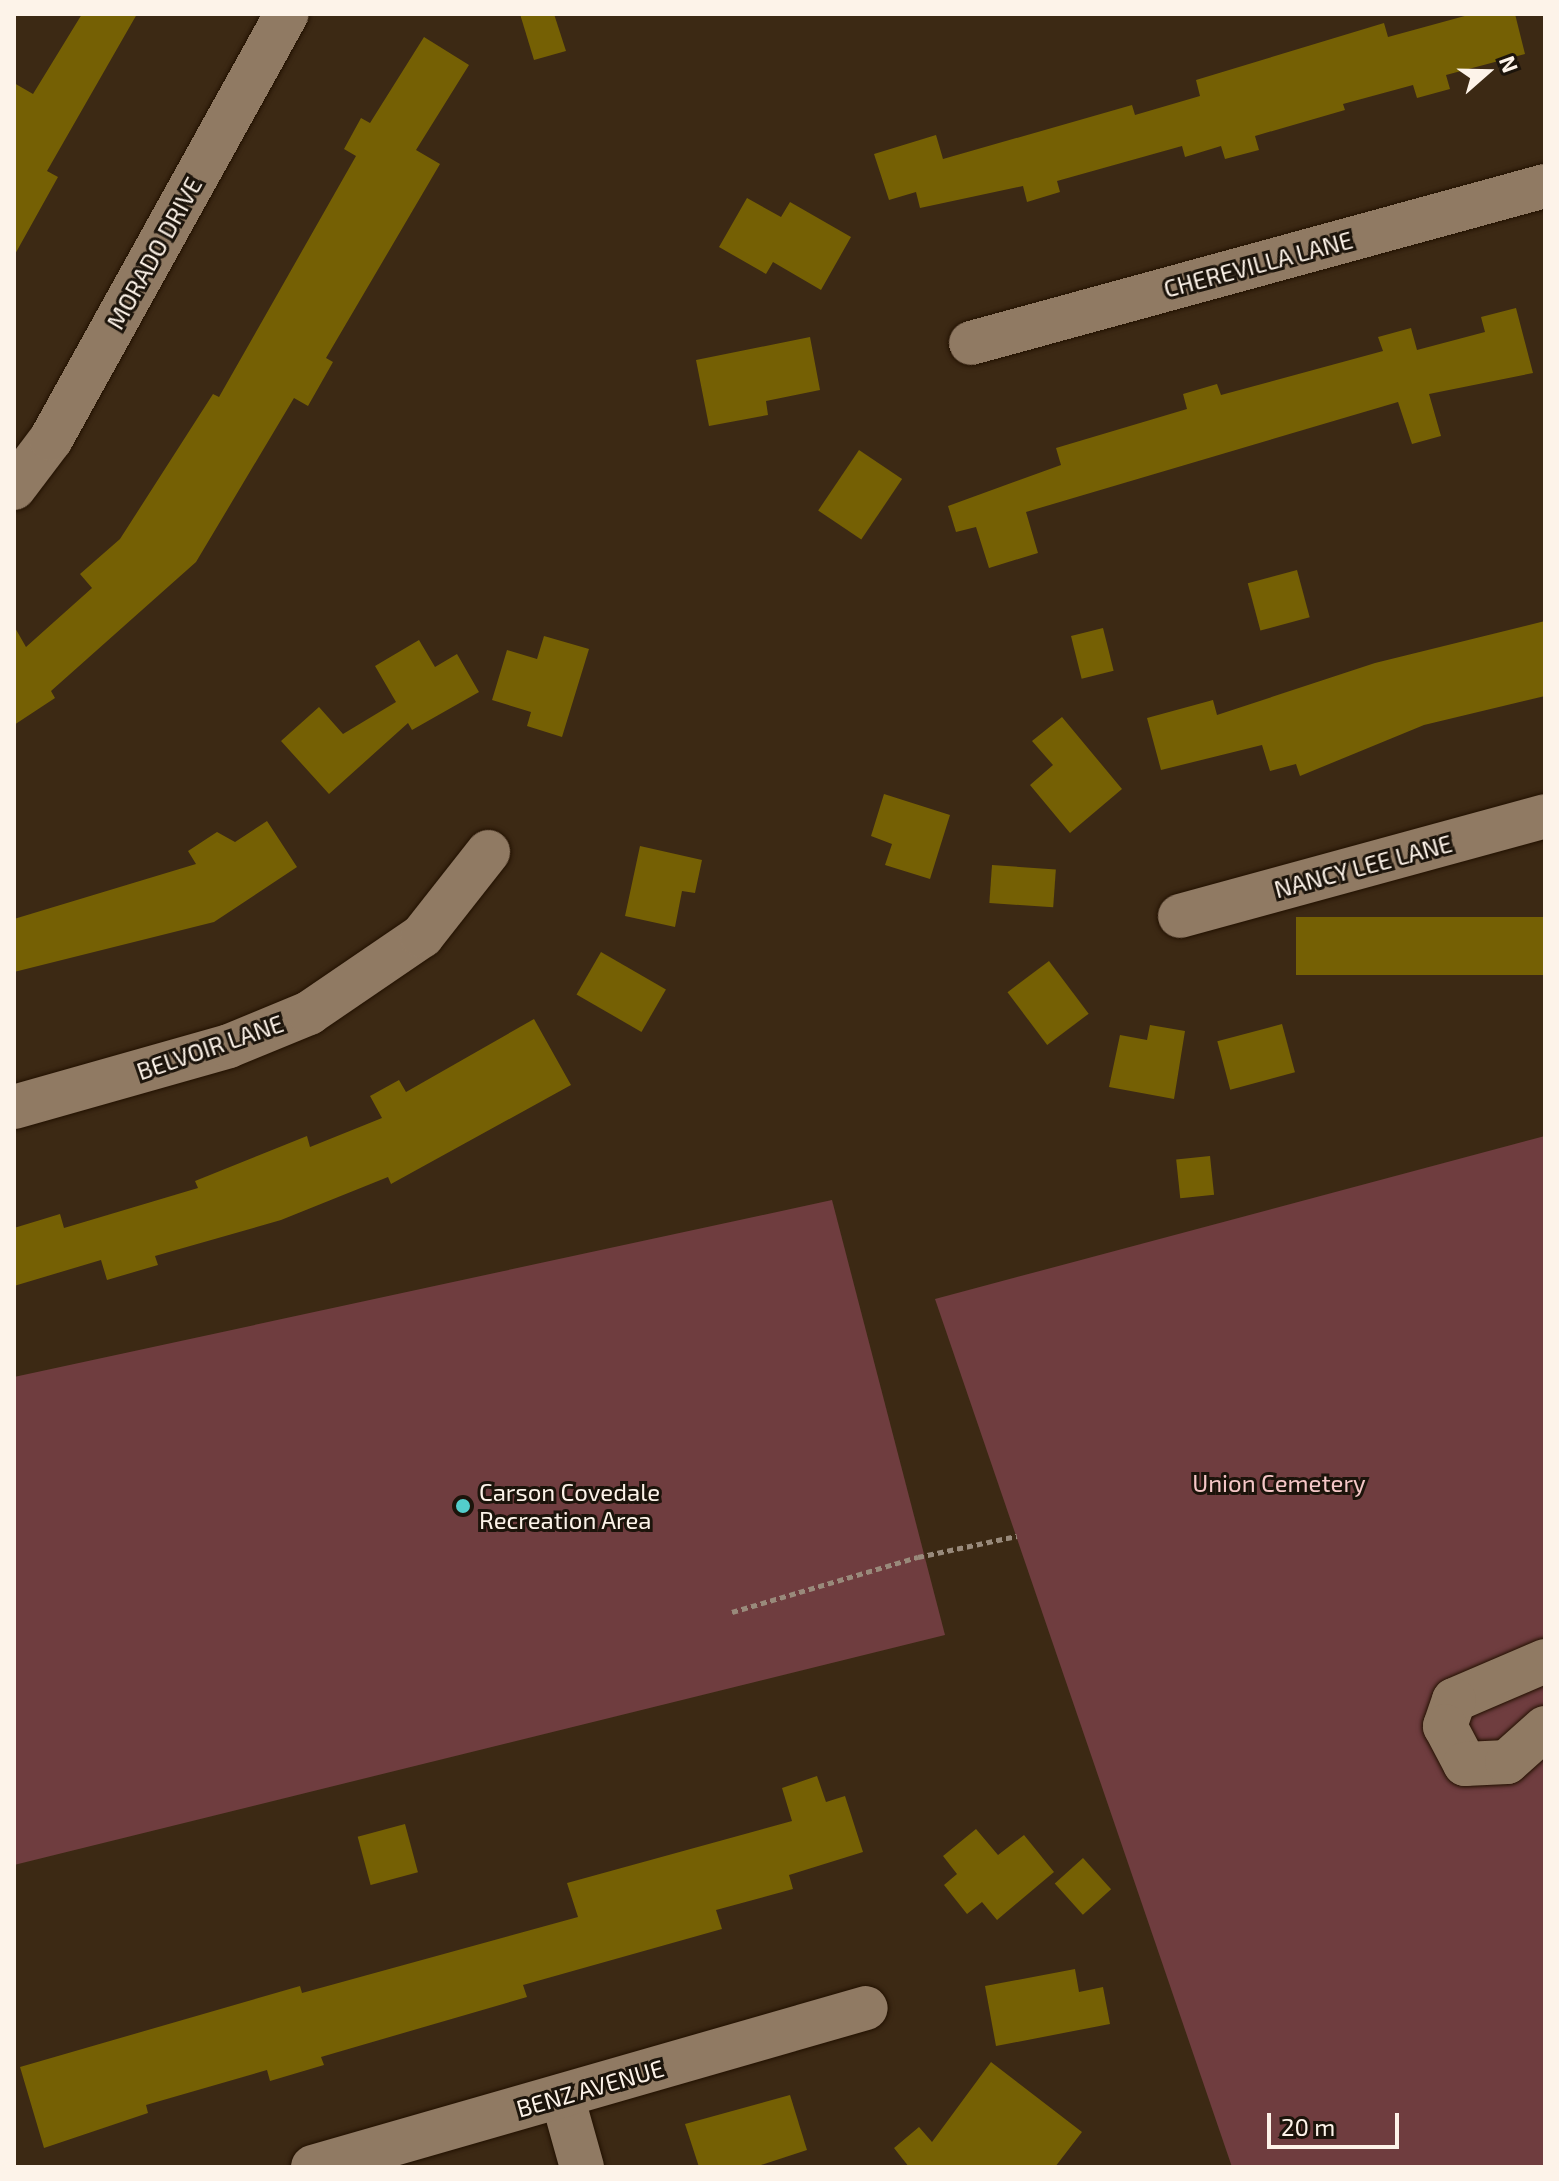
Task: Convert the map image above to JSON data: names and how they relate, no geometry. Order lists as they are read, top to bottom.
{
  "streets": {
    "street": [
      "MORADO DRIVE",
      "CHEREVILLA LANE",
      "NANCY LEE LANE",
      "BELVOIR LANE",
      "BENZ AVENUE"
    ]
  },
  "parks": ["Union Cemetery"],
  "places": ["Carson Covedale Recreation Area"],
  "scale_bar": "20 m",
  "north": "right"
}
